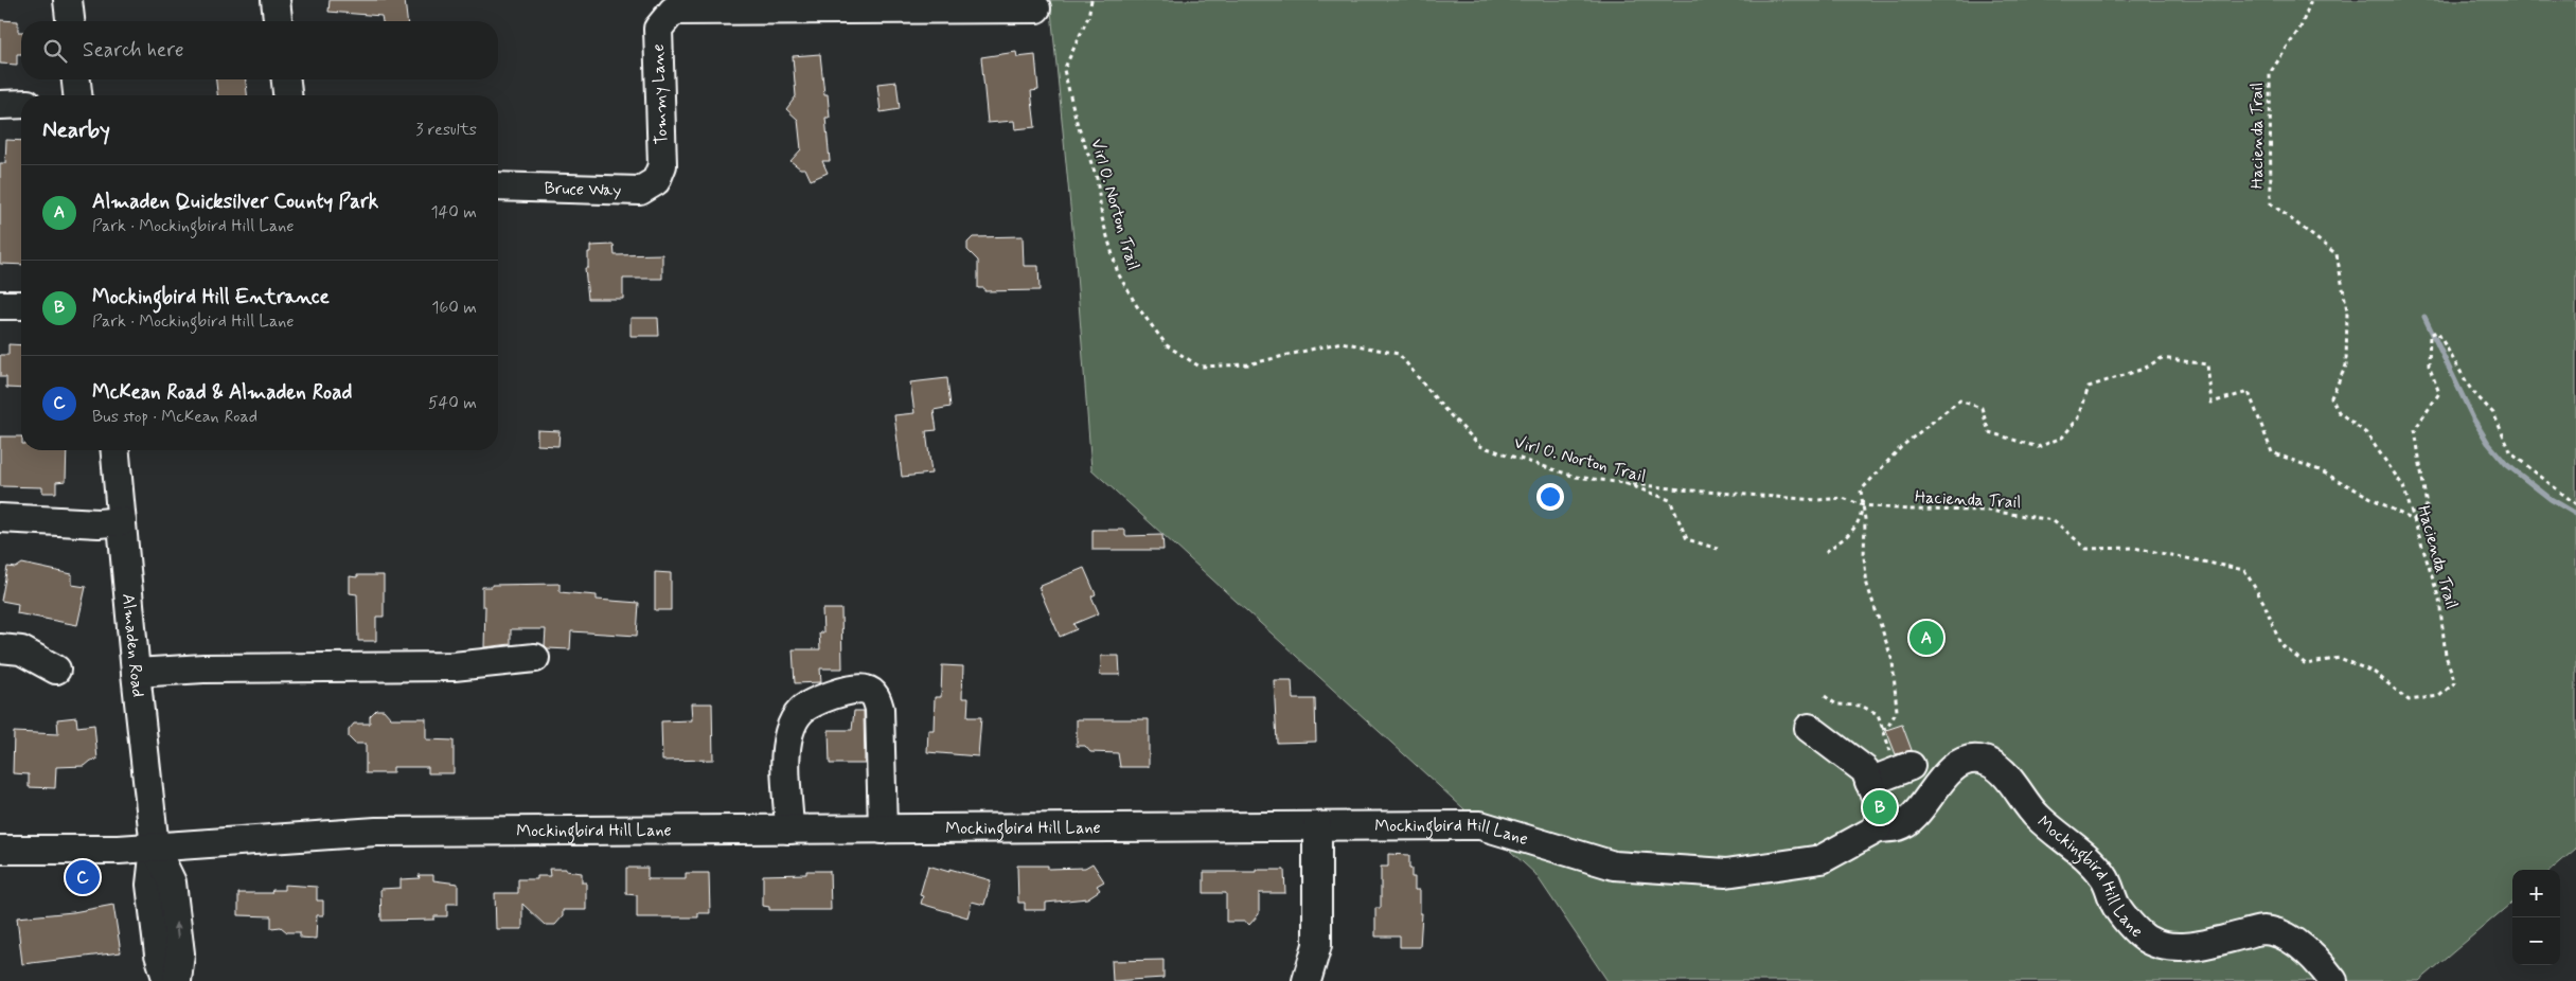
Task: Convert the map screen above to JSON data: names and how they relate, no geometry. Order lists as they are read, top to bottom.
{
  "streets": {
    "street": [
      "Tommy Lane",
      "Bruce Way",
      "Almaden Road",
      "Mockingbird Hill Lane"
    ],
    "path": ["Hacienda Trail", "Virl O. Norton Trail"]
  },
  "crossings": [
    ["Tommy Lane", "Bruce Way"],
    ["Almaden Road", "Mockingbird Hill Lane"]
  ],
  "page": {
    "search": "Search here",
    "heading": ["Nearby", "3 results"],
    "list": [
      {
        "mark": "A",
        "name": "Almaden Quicksilver County Park",
        "note": "Park · Mockingbird Hill Lane",
        "value": "140 m"
      },
      {
        "mark": "B",
        "name": "Mockingbird Hill Entrance",
        "note": "Park · Mockingbird Hill Lane",
        "value": "160 m"
      },
      {
        "mark": "C",
        "name": "McKean Road & Almaden Road",
        "note": "Bus stop · McKean Road",
        "value": "540 m"
      }
    ],
    "pins": ["A", "B", "C"],
    "map_buttons": ["+", "−"]
  }
}
